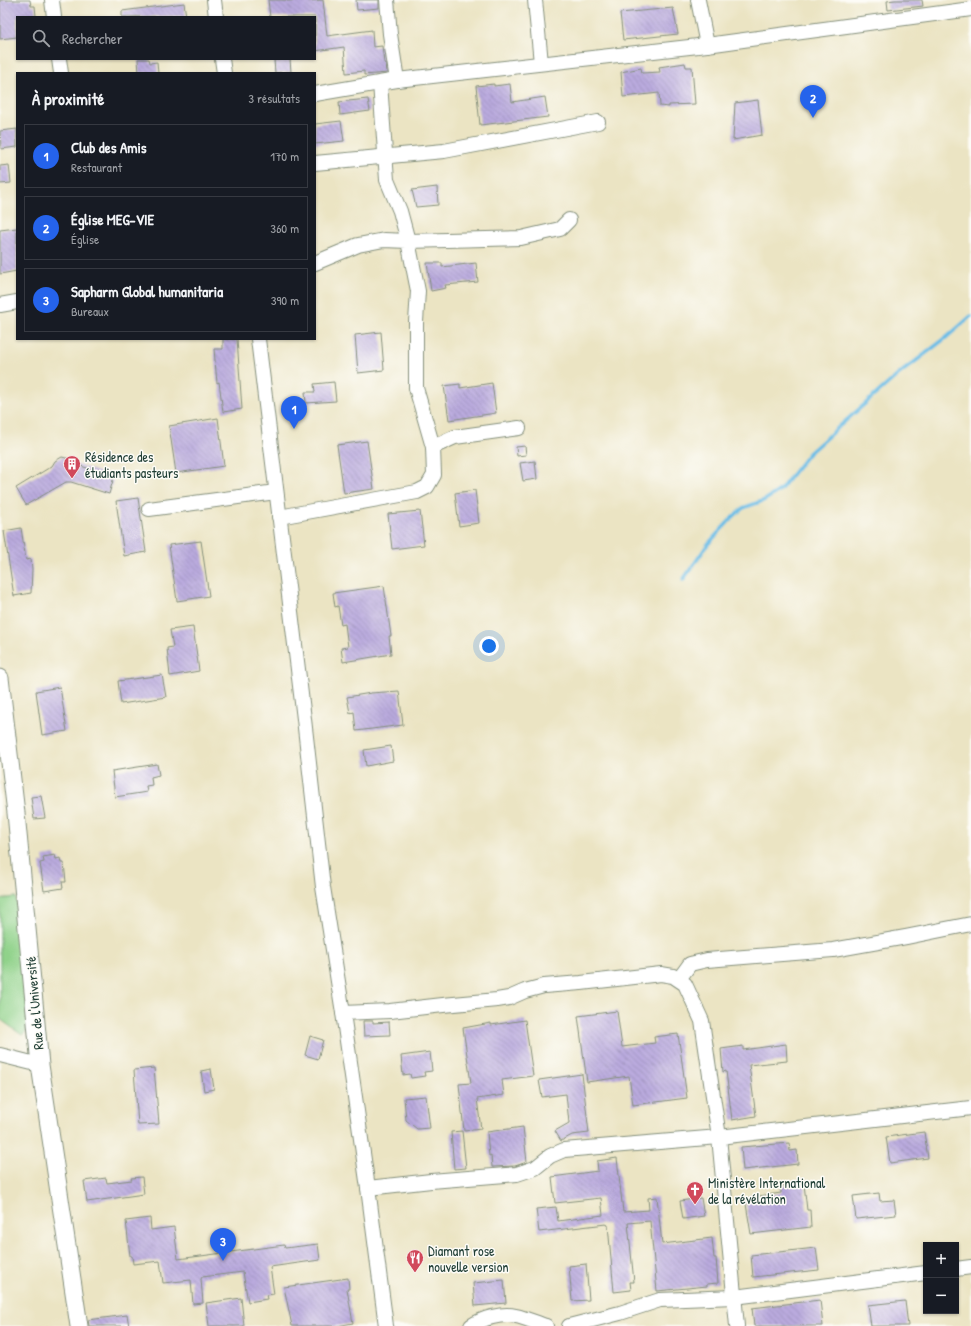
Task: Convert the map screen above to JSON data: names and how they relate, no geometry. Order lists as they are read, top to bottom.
{
  "streets": {
    "street": ["Rue de l'Université"]
  },
  "places": {
    "building": ["Résidence des étudiants pasteurs"],
    "church": ["Ministère International de la révélation"],
    "restaurant": ["Diamant rose nouvelle version"]
  },
  "page": {
    "search": "Rechercher",
    "heading": ["À proximité", "3 résultats"],
    "pins": ["2", "1", "3"],
    "list": [
      {
        "mark": "1",
        "name": "Club des Amis",
        "note": "Restaurant",
        "value": "170 m"
      },
      {
        "mark": "2",
        "name": "Église MEG-VIE",
        "note": "Église",
        "value": "360 m"
      },
      {
        "mark": "3",
        "name": "Sapharm Global humanitaria",
        "note": "Bureaux",
        "value": "390 m"
      }
    ],
    "map_buttons": ["+", "−"]
  }
}
